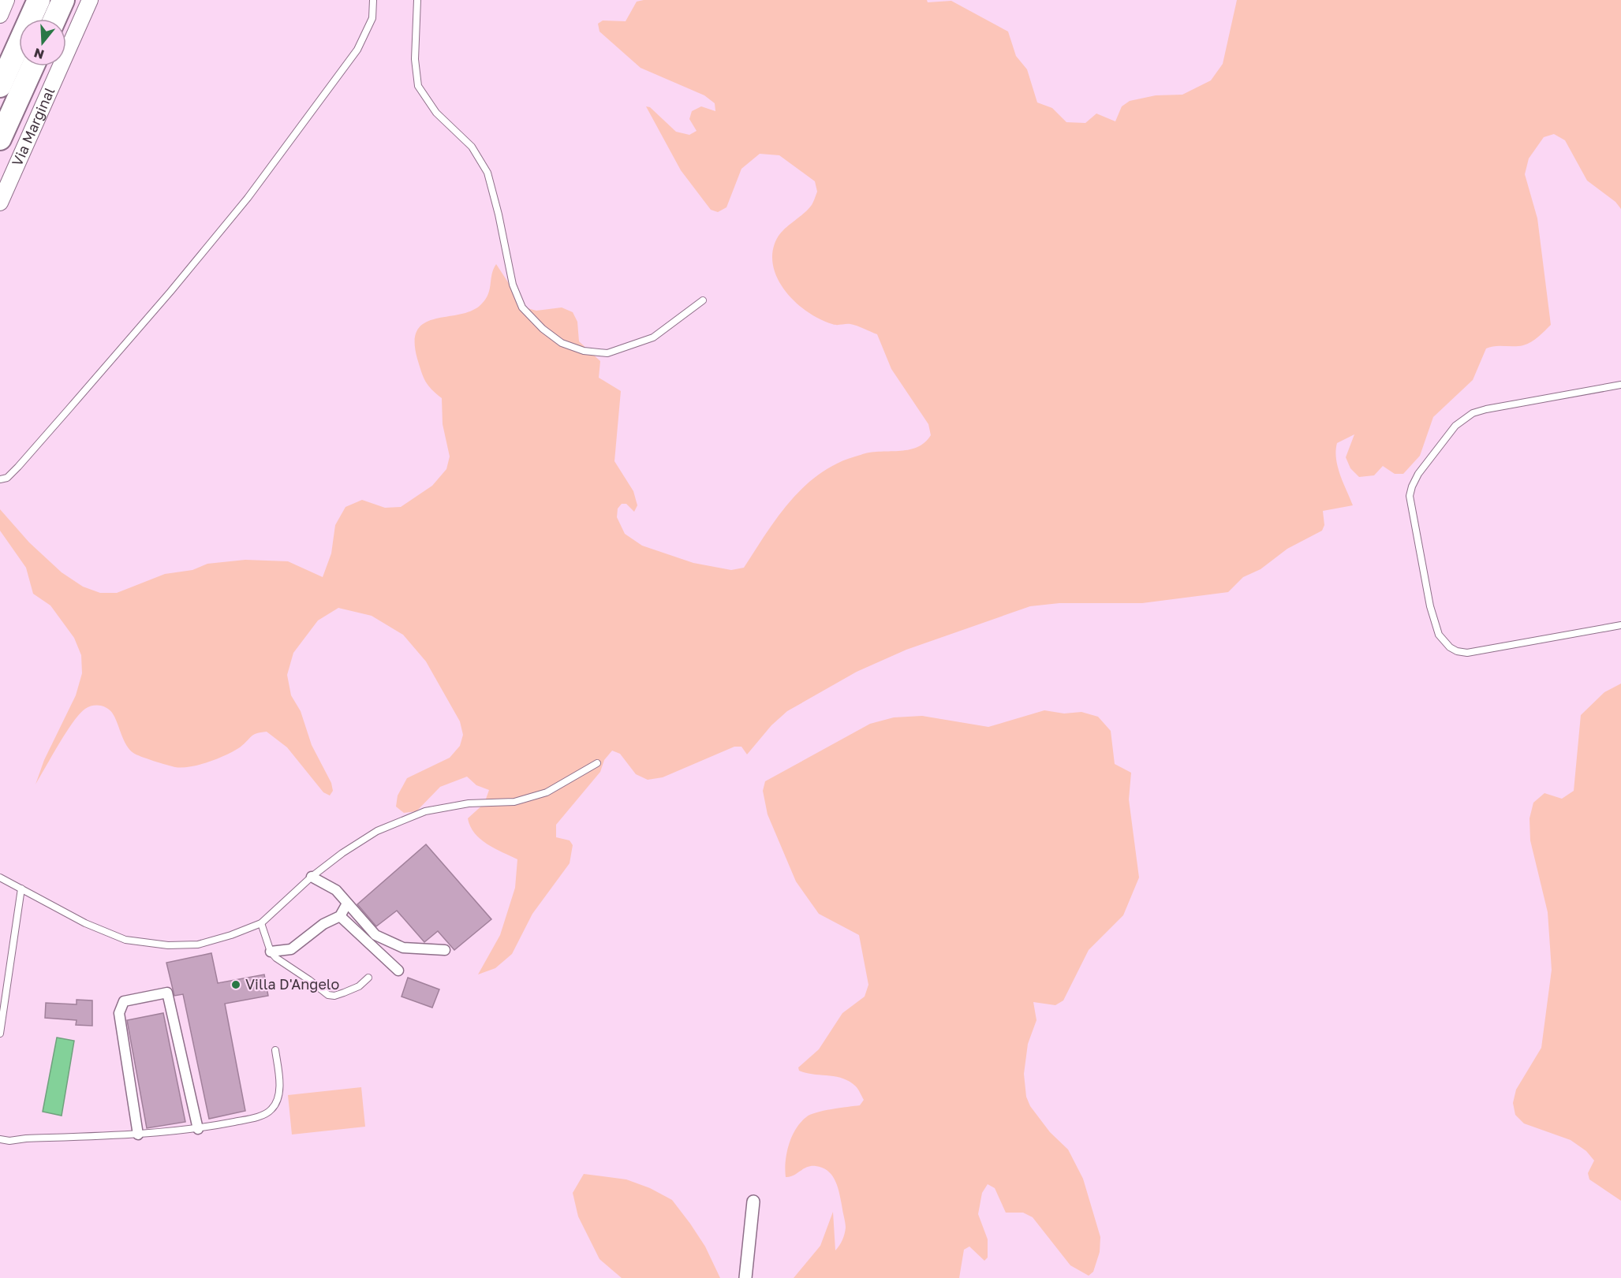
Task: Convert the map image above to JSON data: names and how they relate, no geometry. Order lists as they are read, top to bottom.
{
  "streets": {
    "street": ["Via Marginal"]
  },
  "places": ["Villa D'Angelo"],
  "north": "bottom"
}
